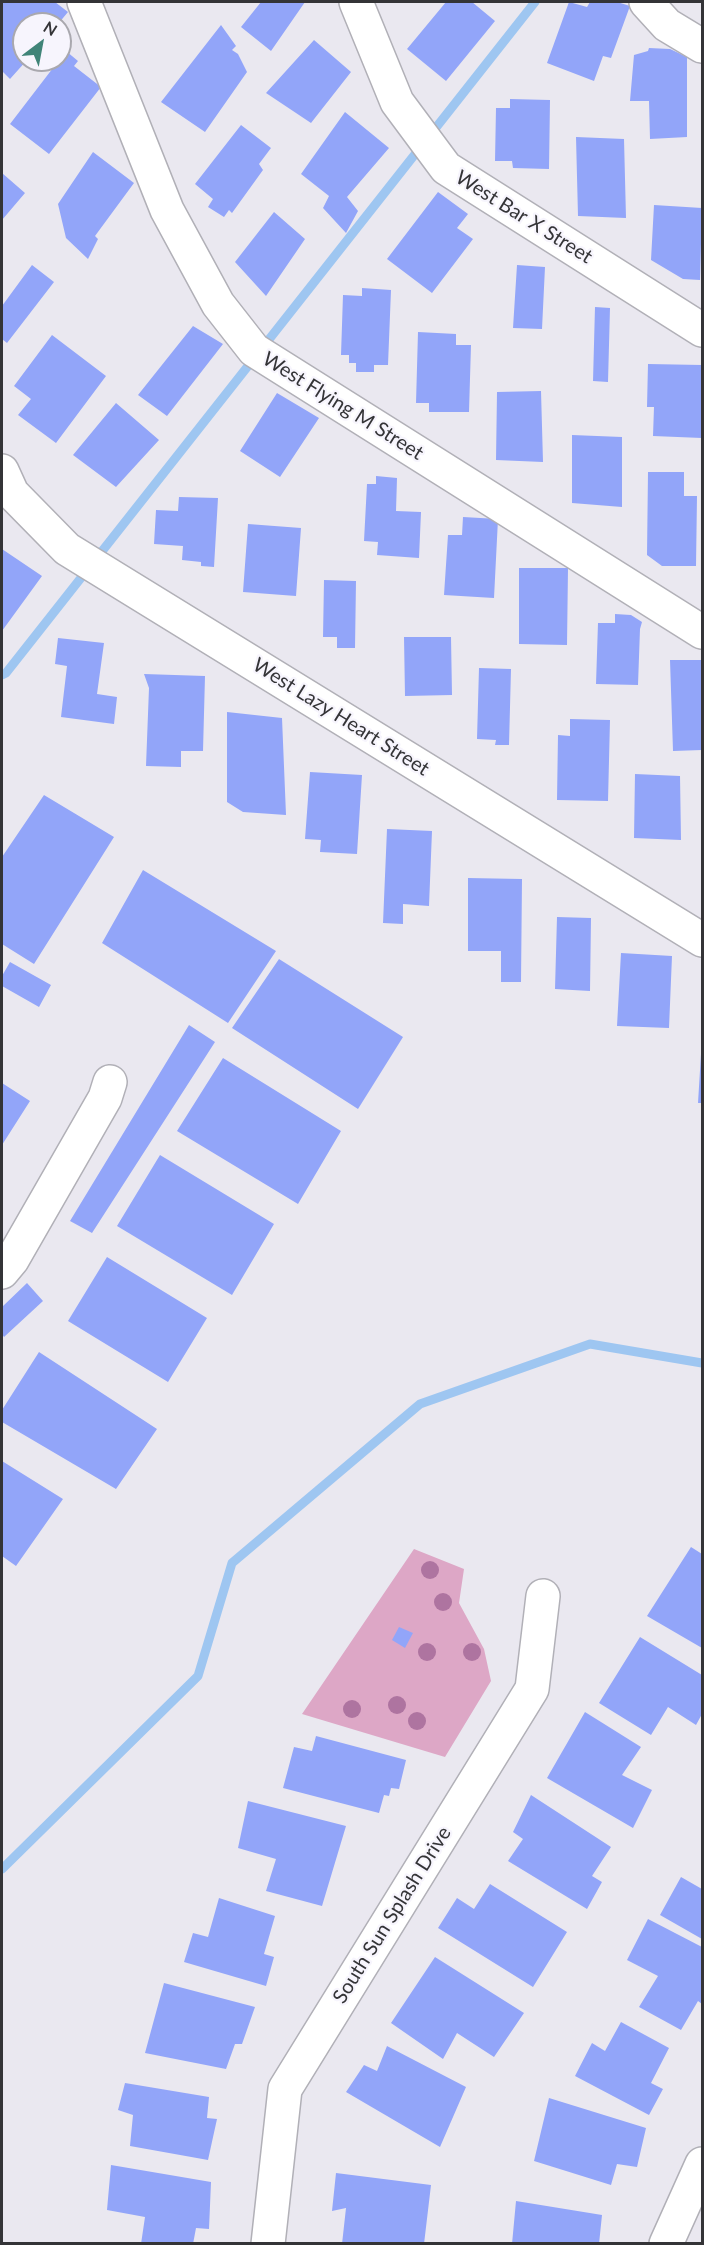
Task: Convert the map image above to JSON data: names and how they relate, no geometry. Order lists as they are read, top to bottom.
{
  "streets": {
    "street": [
      "West Bar X Street",
      "West Flying M Street",
      "West Lazy Heart Street",
      "South Sun Splash Drive"
    ]
  },
  "north": "top right"
}
